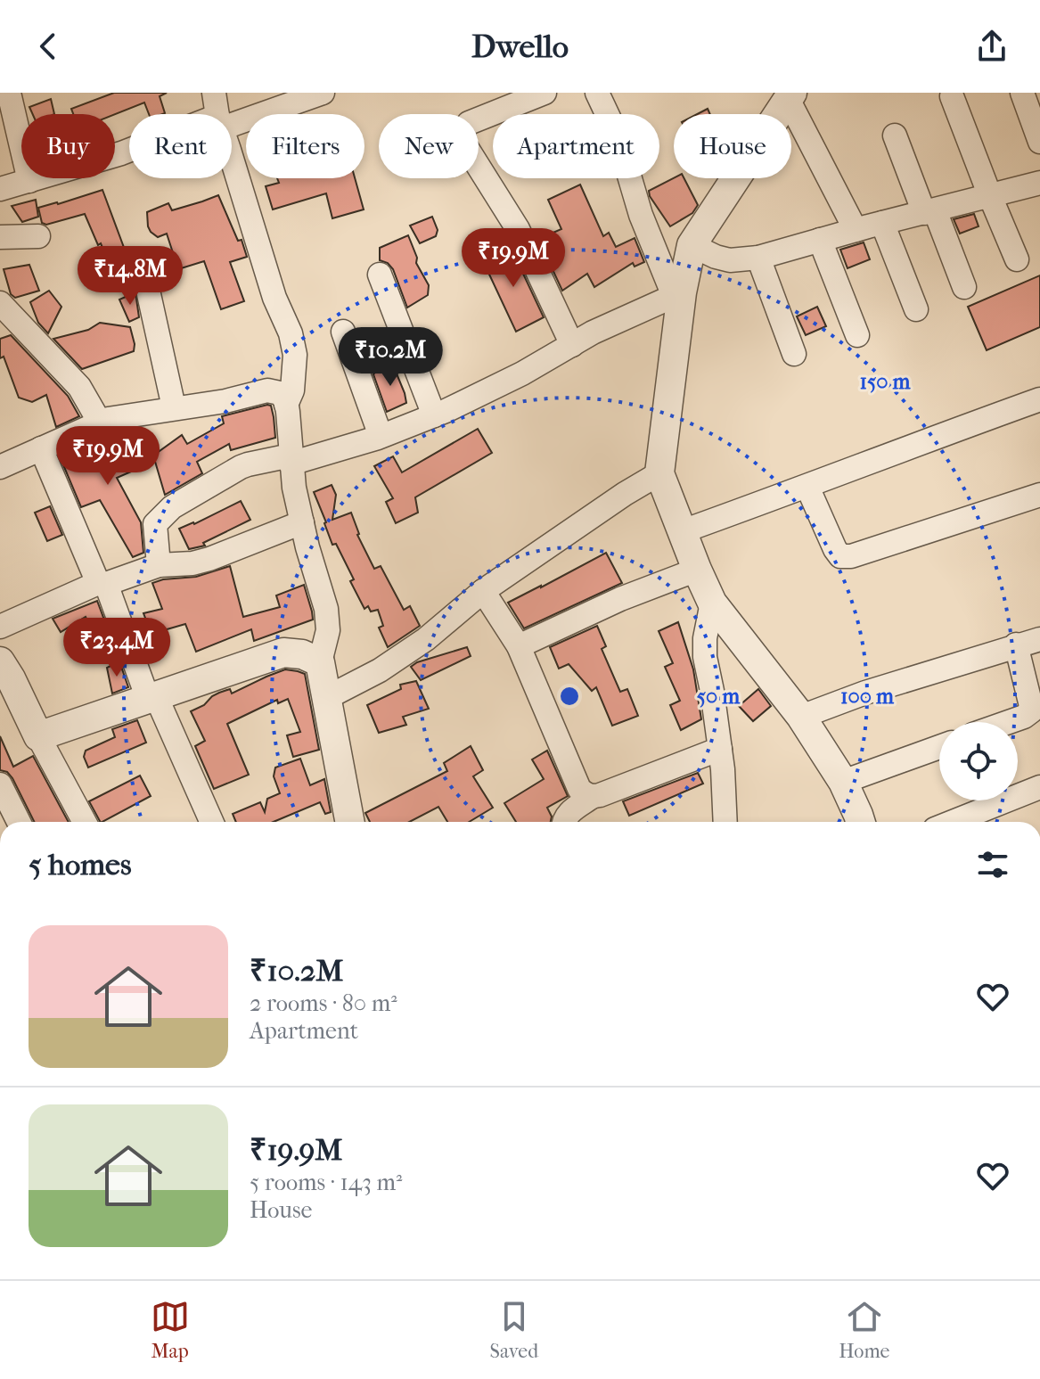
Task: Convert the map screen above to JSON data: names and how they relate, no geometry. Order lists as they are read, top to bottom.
{
  "page": {
    "header": "Dwello",
    "chip": [
      "Buy",
      "Rent",
      "Filters",
      "New",
      "Apartment",
      "House"
    ],
    "price": [
      "₹19.9M",
      "₹14.8M",
      "₹10.2M",
      "₹19.9M",
      "₹23.4M"
    ],
    "heading": "5 homes",
    "list": [
      {
        "name": "₹10.2M",
        "note": "2 rooms · 80 m² · Apartment"
      },
      {
        "name": "₹19.9M",
        "note": "5 rooms · 143 m² · House"
      }
    ],
    "tabs": ["Map", "Saved", "Home"]
  },
  "rings": ["150 m", "50 m", "100 m"]
}
